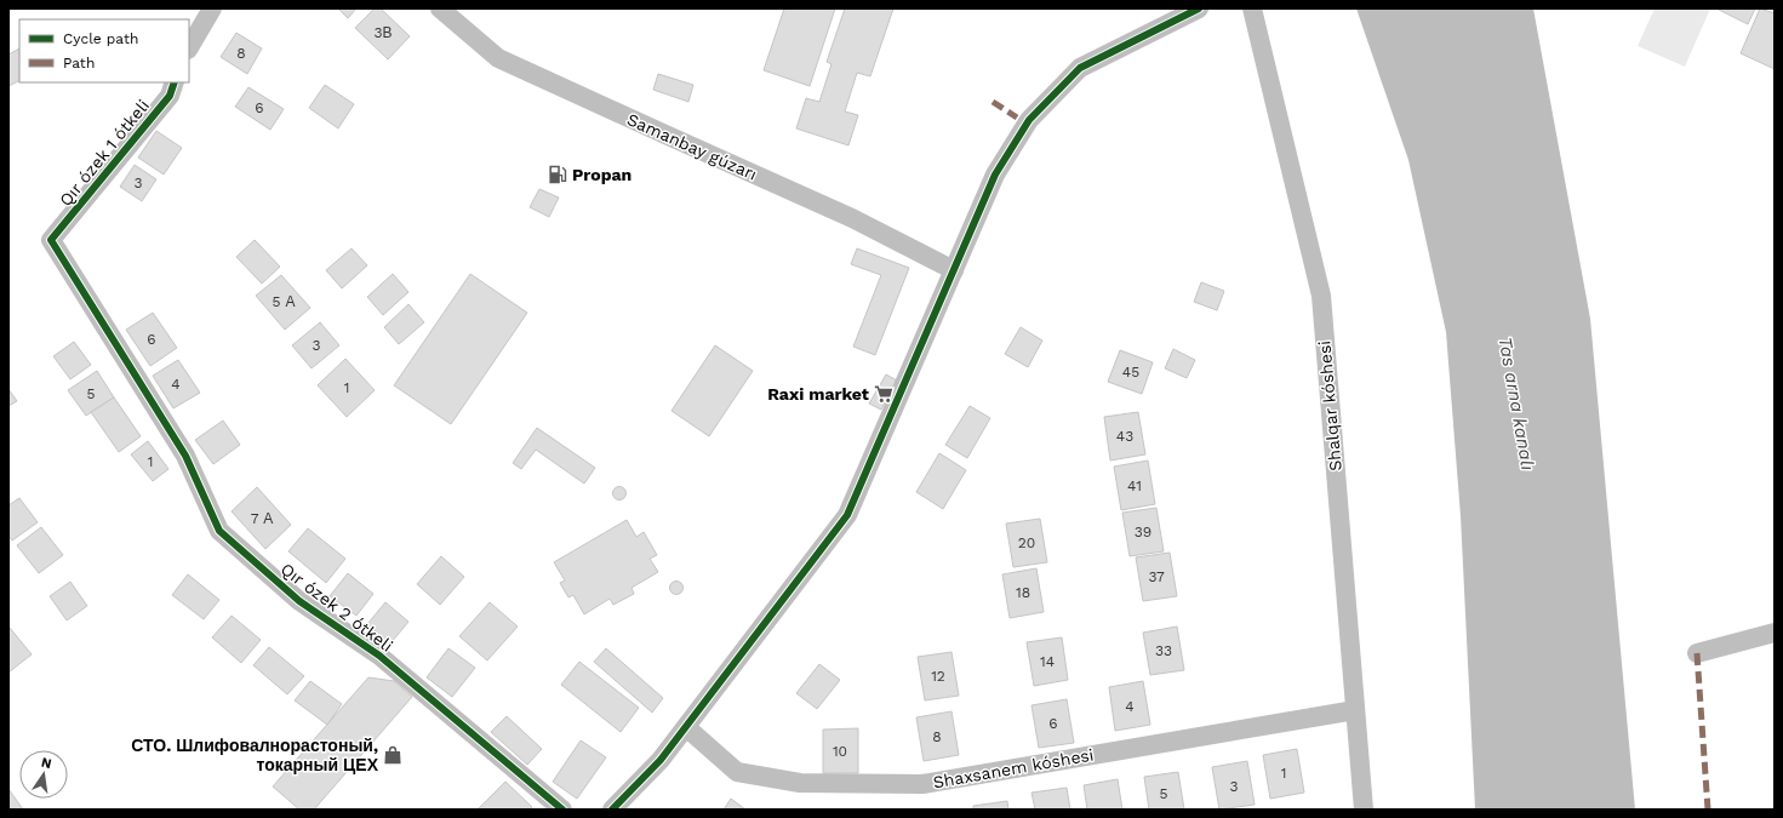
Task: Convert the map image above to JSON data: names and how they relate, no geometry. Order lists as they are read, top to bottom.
{
  "streets": {
    "street": [
      "Samanbay gúzarı",
      "Qır ózek 1 ótkeli",
      "Shalqar kóshesi",
      "Qır ózek 2 ótkeli",
      "Shaxsanem kóshesi"
    ]
  },
  "crossings": [
    ["Qır ózek 1 ótkeli", "Qır ózek 2 ótkeli"],
    ["Shalqar kóshesi", "Shaxsanem kóshesi"]
  ],
  "water": ["Tas arna kanalı"],
  "places": {
    "fuel station": ["Propan"],
    "supermarket": ["Raxi market"],
    "shop": ["СТО. Шлифовалнорастоный, токарный ЦЕХ"]
  },
  "house_numbers": [
    "3В",
    "8",
    "6",
    "3",
    "5 А",
    "6",
    "3",
    "45",
    "4",
    "1",
    "5",
    "43",
    "1",
    "41",
    "7 А",
    "39",
    "20",
    "37",
    "18",
    "33",
    "14",
    "12",
    "4",
    "6",
    "8",
    "10",
    "1",
    "3",
    "5"
  ],
  "legend": ["Cycle path", "Path"],
  "north": "top"
}
